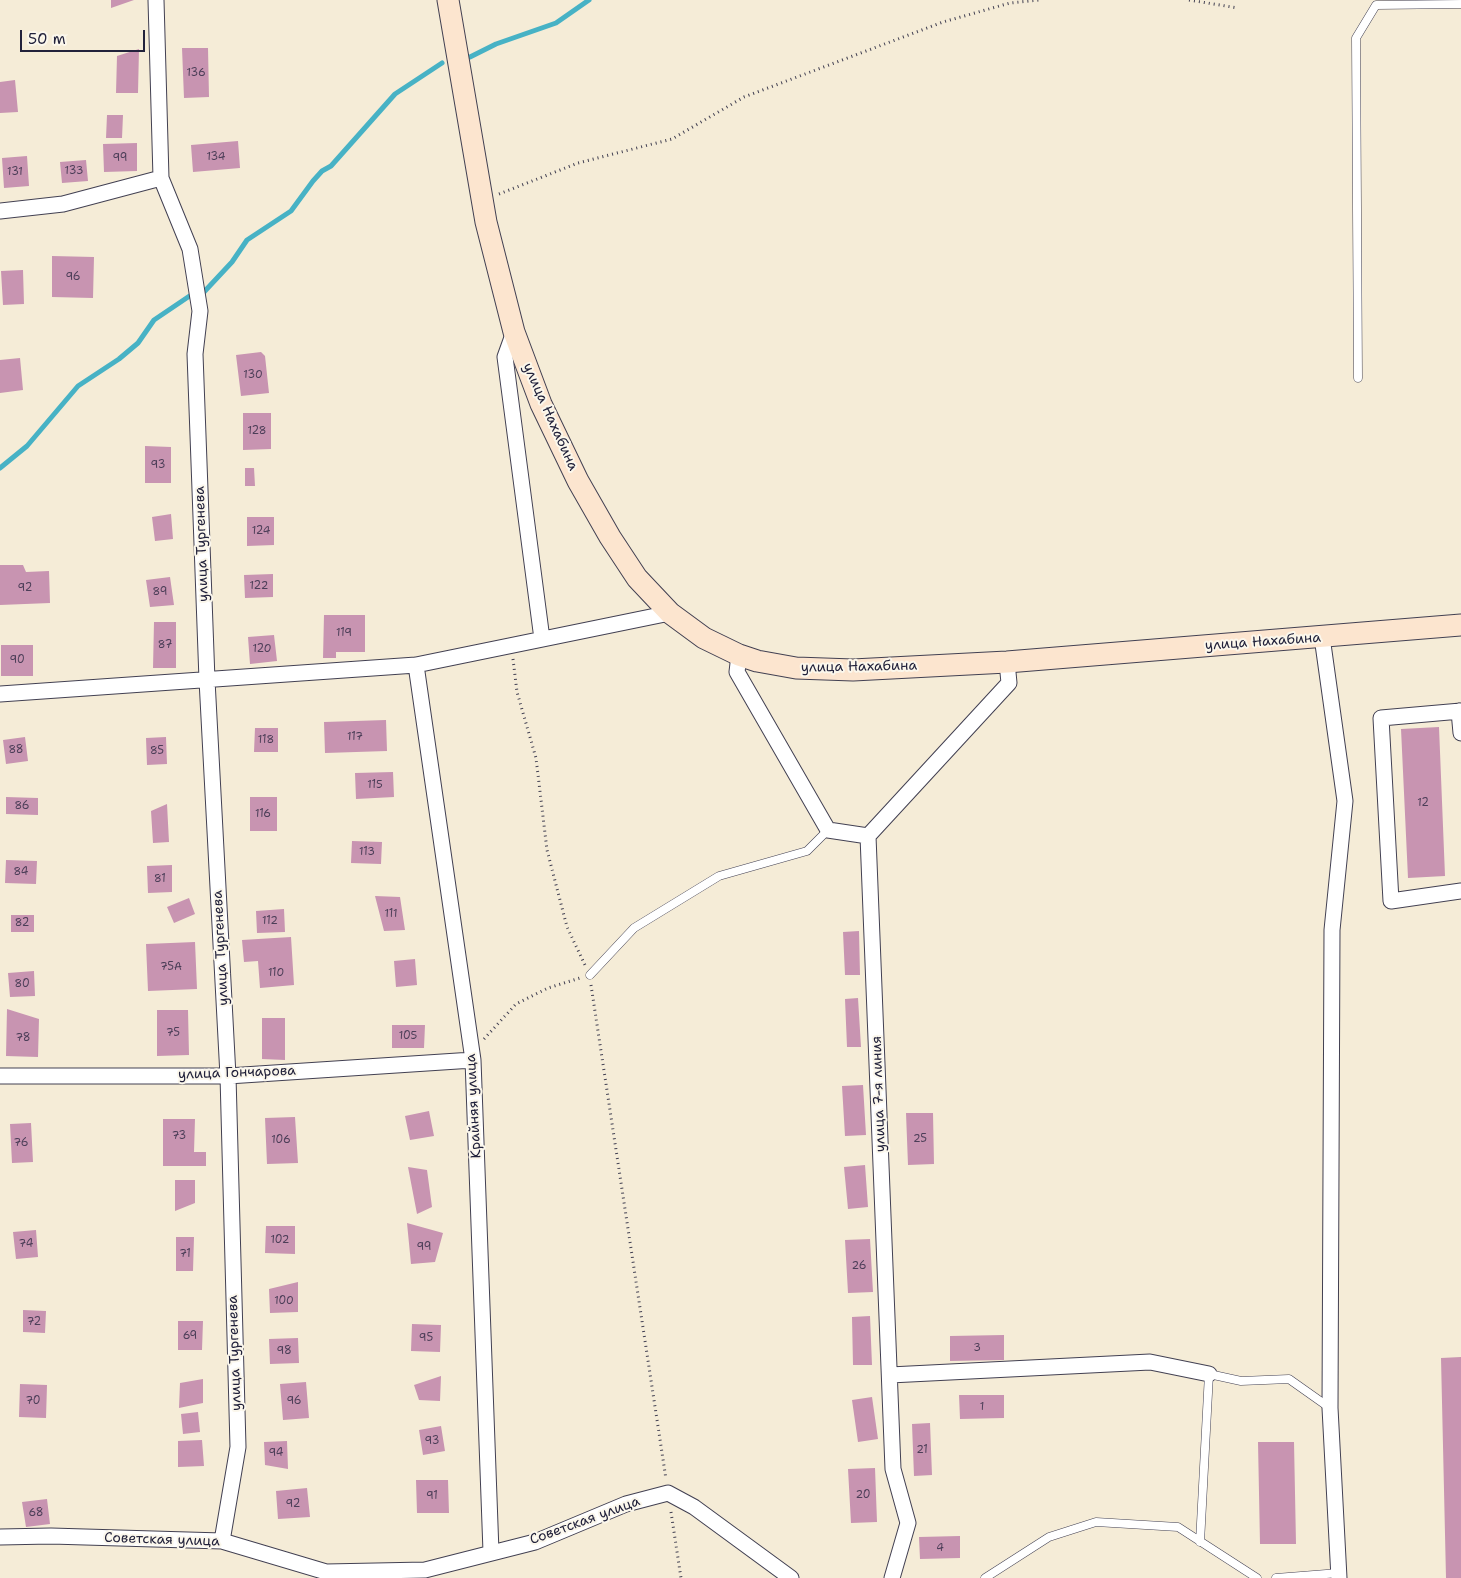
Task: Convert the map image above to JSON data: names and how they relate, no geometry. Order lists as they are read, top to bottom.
{
  "streets": {
    "main road": ["улица Нахабина"],
    "street": [
      "улица Тургенева",
      "улица Гончарова",
      "улица 7-я линия",
      "Крайняя улица",
      "Советская улица"
    ]
  },
  "crossings": [
    ["улица Тургенева", "улица Гончарова"],
    ["улица Тургенева", "Советская улица"],
    ["улица Гончарова", "Крайняя улица"],
    ["Крайняя улица", "Советская улица"]
  ],
  "house_numbers": [
    "136",
    "134",
    "99",
    "133",
    "131",
    "96",
    "130",
    "128",
    "93",
    "124",
    "122",
    "92",
    "89",
    "119",
    "87",
    "120",
    "90",
    "117",
    "118",
    "88",
    "85",
    "115",
    "12",
    "86",
    "116",
    "113",
    "84",
    "81",
    "111",
    "112",
    "82",
    "75А",
    "110",
    "80",
    "75",
    "105",
    "78",
    "73",
    "25",
    "106",
    "76",
    "102",
    "74",
    "99",
    "71",
    "26",
    "100",
    "72",
    "69",
    "95",
    "3",
    "98",
    "70",
    "96",
    "1",
    "93",
    "21",
    "94",
    "20",
    "91",
    "92",
    "68",
    "4"
  ],
  "scale_bar": "50 m"
}
